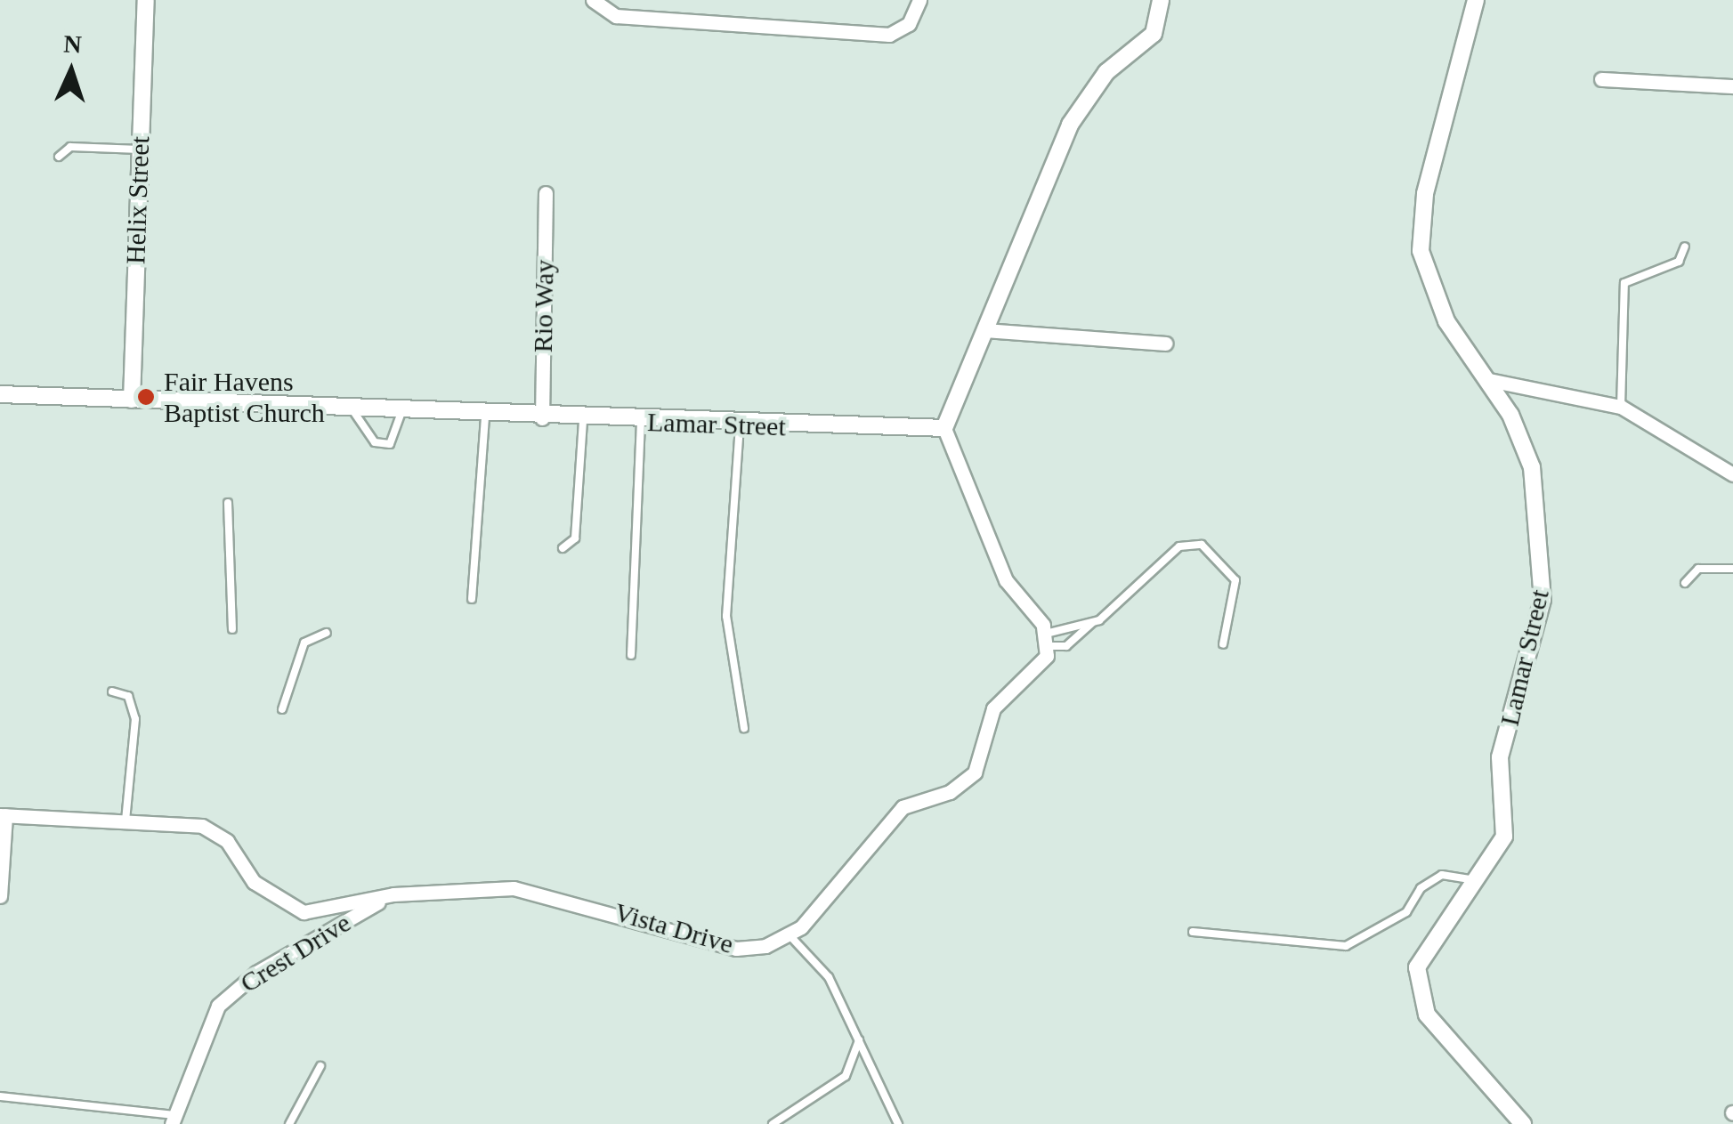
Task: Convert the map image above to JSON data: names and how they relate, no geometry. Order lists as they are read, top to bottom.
{
  "streets": {
    "street": [
      "Helix Street",
      "Rio Way",
      "Lamar Street",
      "Vista Drive",
      "Crest Drive"
    ]
  },
  "crossings": [
    ["Helix Street", "Lamar Street"],
    ["Rio Way", "Lamar Street"],
    ["Vista Drive", "Crest Drive"]
  ],
  "places": ["Fair Havens Baptist Church"],
  "north": "top"
}
